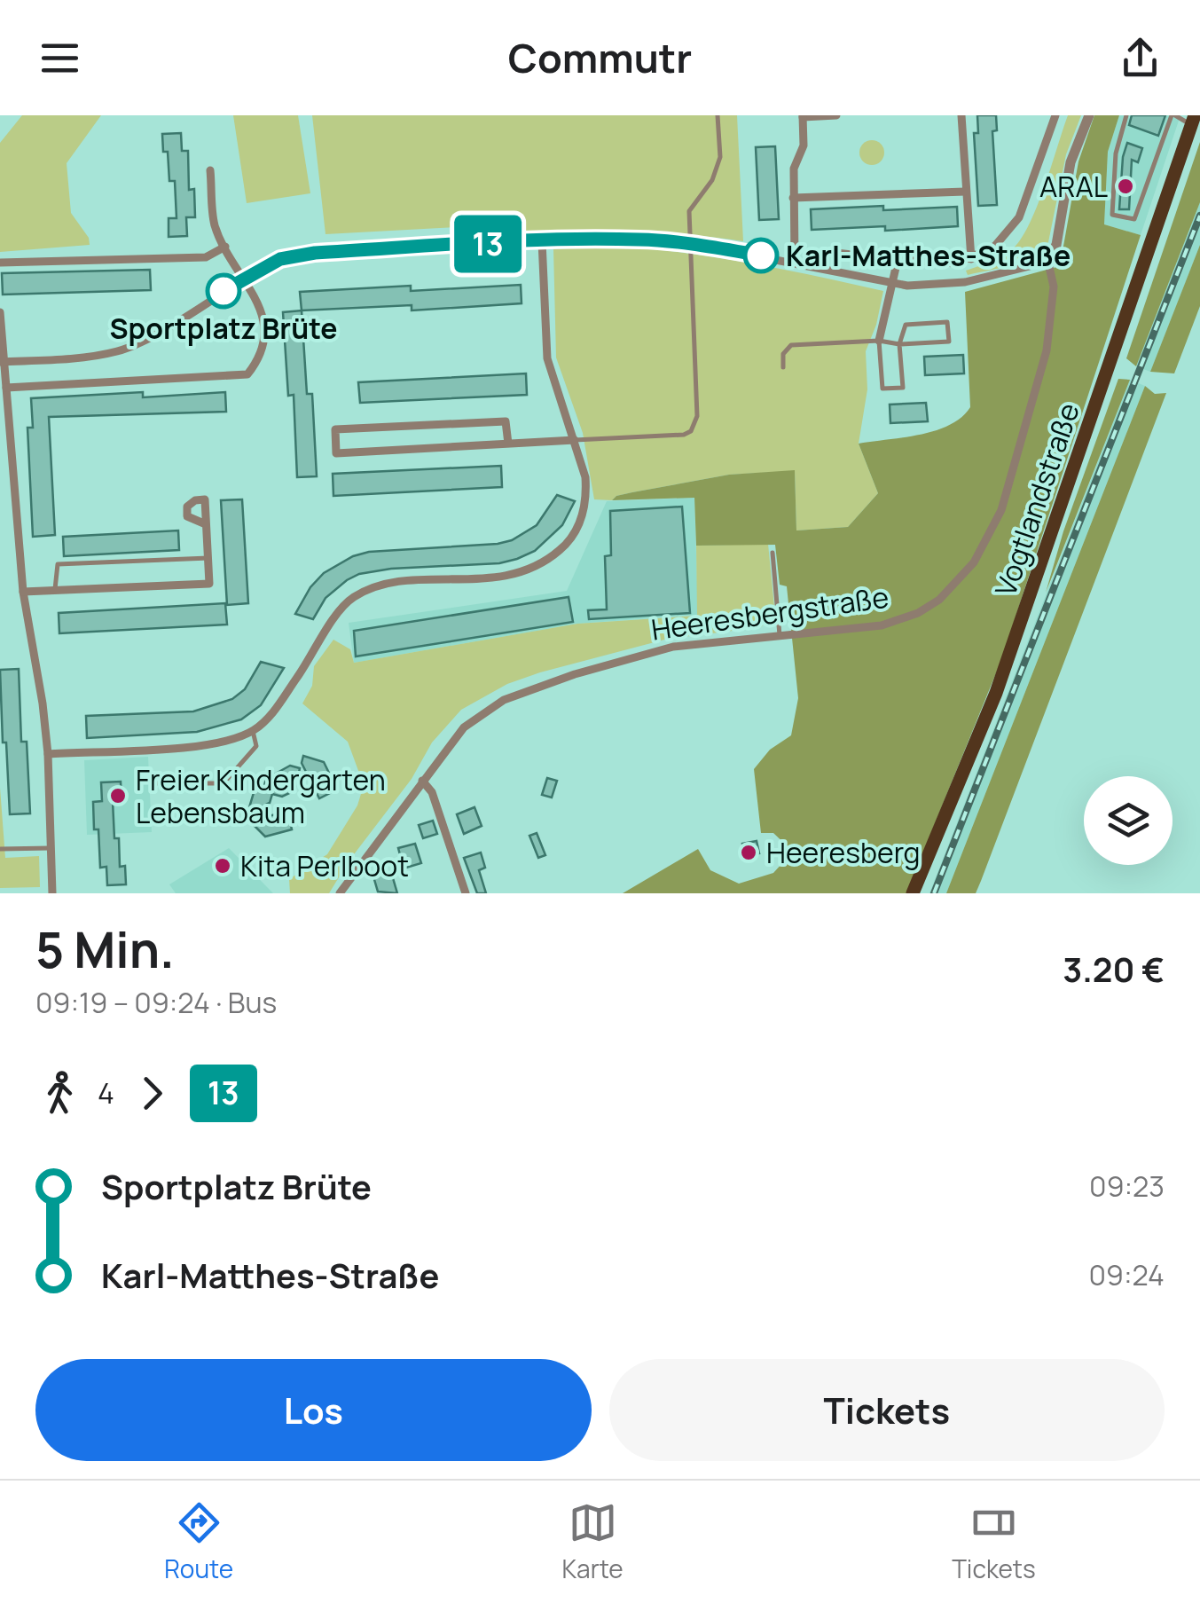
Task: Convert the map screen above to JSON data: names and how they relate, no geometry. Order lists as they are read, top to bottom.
{
  "streets": {
    "main road": ["Vogtlandstraße"],
    "street": ["Heeresbergstraße"]
  },
  "places": [
    "ARAL",
    "Karl-Matthes-Straße",
    "Sportplatz Brüte",
    "Freier Kindergarten Lebensbaum",
    "Heeresberg",
    "Kita Perlboot"
  ],
  "lines": ["bus line 13"],
  "page": {
    "header": "Commutr",
    "on_map": "13",
    "heading": ["5 Min.", "09:19 – 09:24 · Bus", "3.20 €"],
    "legs": ["4", "13"],
    "list": [
      {
        "name": "Sportplatz Brüte",
        "value": "09:23"
      },
      {
        "name": "Karl-Matthes-Straße",
        "value": "09:24"
      }
    ],
    "buttons": ["Los", "Tickets"],
    "tabs": ["Route", "Karte", "Tickets"]
  }
}
